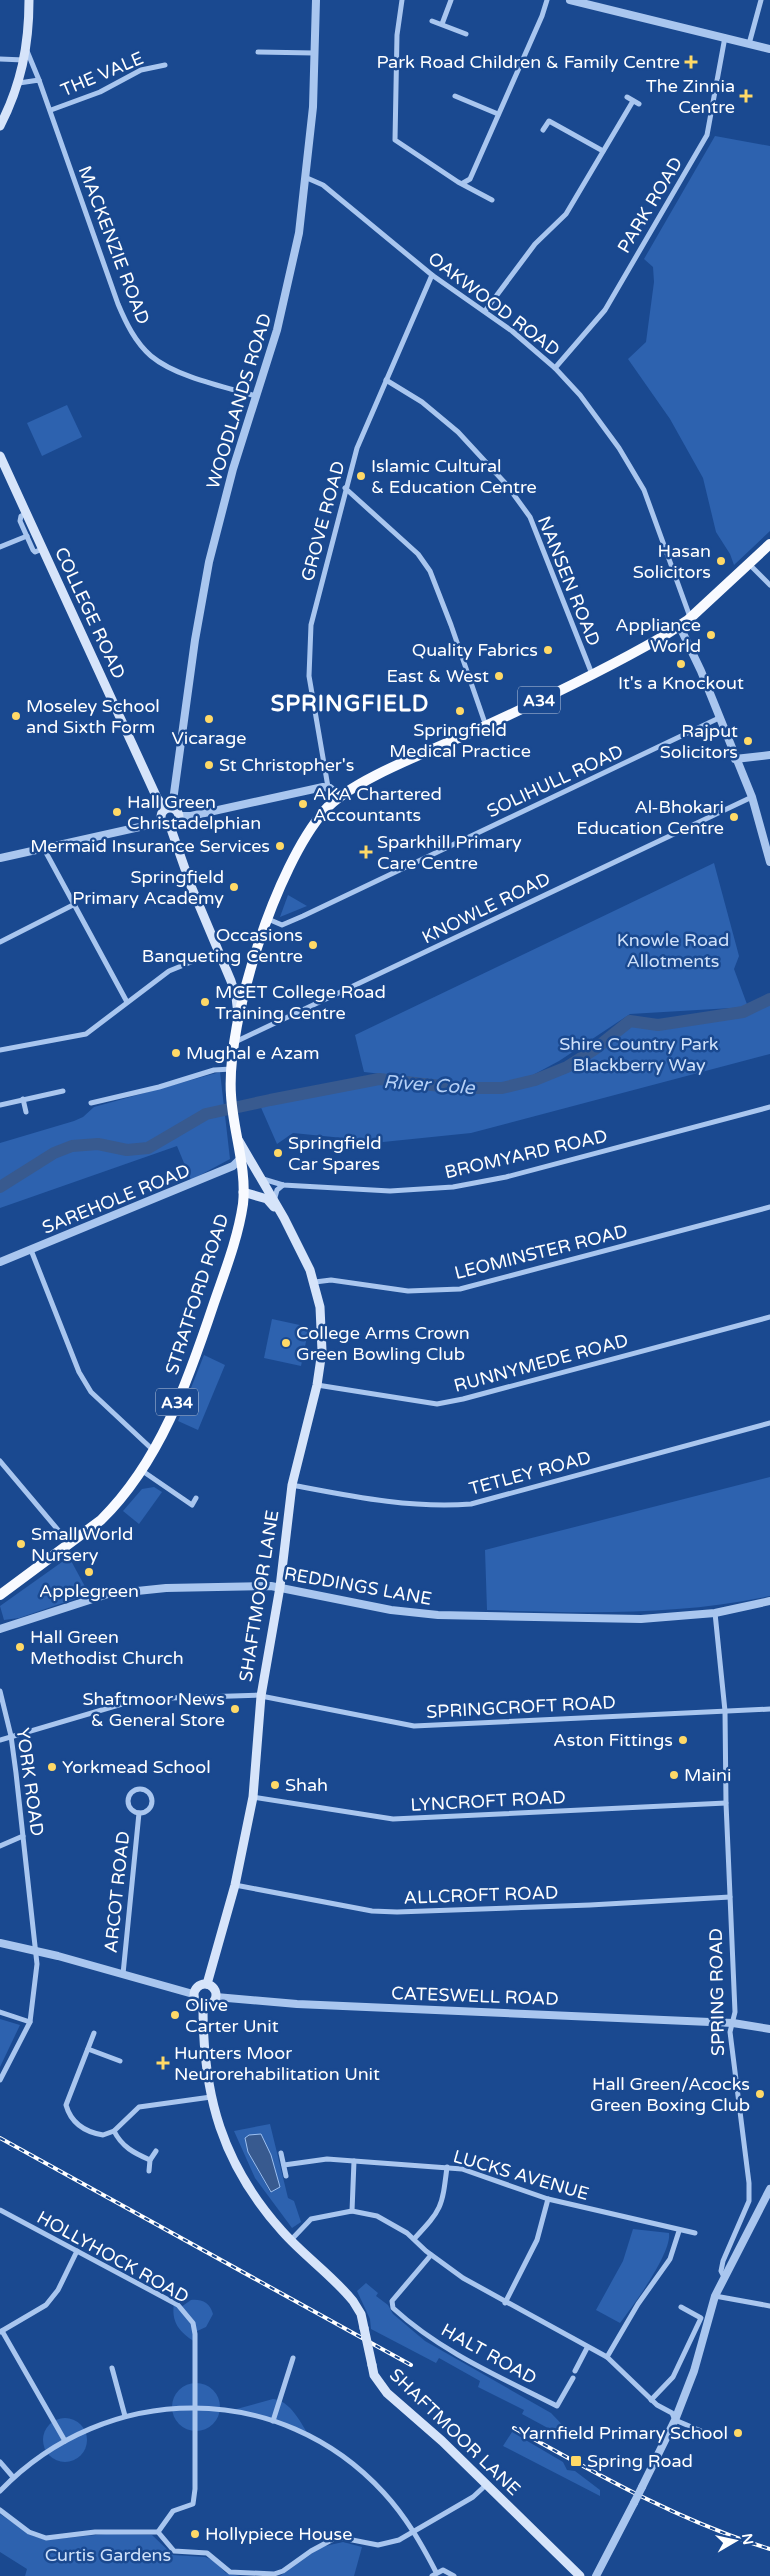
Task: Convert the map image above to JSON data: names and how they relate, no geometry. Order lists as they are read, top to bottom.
{
  "streets": {
    "highway": ["A34", "STRATFORD ROAD"],
    "main road": ["COLLEGE ROAD", "SHAFTMOOR LANE"],
    "street": [
      "THE VALE",
      "PARK ROAD",
      "MACKENZIE ROAD",
      "OAKWOOD ROAD",
      "WOODLANDS ROAD",
      "GROVE ROAD",
      "NANSEN ROAD",
      "SOLIHULL ROAD",
      "KNOWLE ROAD",
      "BROMYARD ROAD",
      "SAREHOLE ROAD",
      "LEOMINSTER ROAD",
      "RUNNYMEDE ROAD",
      "TETLEY ROAD",
      "REDDINGS LANE",
      "SPRINGCROFT ROAD",
      "YORK ROAD",
      "LYNCROFT ROAD",
      "ARCOT ROAD",
      "ALLCROFT ROAD",
      "SPRING ROAD",
      "CATESWELL ROAD",
      "LUCKS AVENUE",
      "HOLLYHOCK ROAD",
      "HALT ROAD"
    ]
  },
  "crossings": [
    ["THE VALE", "MACKENZIE ROAD"],
    ["PARK ROAD", "OAKWOOD ROAD"],
    ["MACKENZIE ROAD", "WOODLANDS ROAD"],
    ["OAKWOOD ROAD", "WOODLANDS ROAD"],
    ["OAKWOOD ROAD", "GROVE ROAD"],
    ["OAKWOOD ROAD", "STRATFORD ROAD"],
    ["WOODLANDS ROAD", "COLLEGE ROAD"],
    ["GROVE ROAD", "NANSEN ROAD"],
    ["NANSEN ROAD", "STRATFORD ROAD"],
    ["SOLIHULL ROAD", "STRATFORD ROAD"],
    ["KNOWLE ROAD", "STRATFORD ROAD"],
    ["BROMYARD ROAD", "SHAFTMOOR LANE"],
    ["SAREHOLE ROAD", "STRATFORD ROAD"],
    ["LEOMINSTER ROAD", "SHAFTMOOR LANE"],
    ["STRATFORD ROAD", "SHAFTMOOR LANE"],
    ["RUNNYMEDE ROAD", "SHAFTMOOR LANE"],
    ["TETLEY ROAD", "SHAFTMOOR LANE"],
    ["REDDINGS LANE", "SHAFTMOOR LANE"],
    ["REDDINGS LANE", "SPRING ROAD"],
    ["SHAFTMOOR LANE", "SPRINGCROFT ROAD"],
    ["SHAFTMOOR LANE", "LYNCROFT ROAD"],
    ["SHAFTMOOR LANE", "ALLCROFT ROAD"],
    ["SHAFTMOOR LANE", "CATESWELL ROAD"],
    ["SPRINGCROFT ROAD", "YORK ROAD"],
    ["SPRINGCROFT ROAD", "SPRING ROAD"],
    ["LYNCROFT ROAD", "SPRING ROAD"],
    ["ALLCROFT ROAD", "SPRING ROAD"],
    ["SPRING ROAD", "CATESWELL ROAD"]
  ],
  "districts": ["SPRINGFIELD"],
  "water": ["River Cole"],
  "parks": ["Knowle Road Allotments", "Shire Country Park Blackberry Way", "Curtis Gardens"],
  "places": {
    "health": [
      "Park Road Children & Family Centre",
      "The Zinnia Centre",
      "Sparkhill Primary Care Centre",
      "Hunters Moor Neurorehabilitation Unit"
    ],
    "other": [
      "Islamic Cultural & Education Centre",
      "Hasan Solicitors",
      "Appliance World",
      "Quality Fabrics",
      "It's a Knockout",
      "East & West",
      "Springfield Medical Practice",
      "Moseley School and Sixth Form",
      "Vicarage",
      "Rajput Solicitors",
      "St Christopher's",
      "AKA Chartered Accountants",
      "Hall Green Christadelphian",
      "Al-Bhokari Education Centre",
      "Mermaid Insurance Services",
      "Springfield Primary Academy",
      "Occasions Banqueting Centre",
      "MCET College Road Training Centre",
      "Mughal e Azam",
      "Springfield Car Spares",
      "College Arms Crown Green Bowling Club",
      "Small World Nursery",
      "Applegreen",
      "Hall Green Methodist Church",
      "Shaftmoor News & General Store",
      "Aston Fittings",
      "Yorkmead School",
      "Maini",
      "Shah",
      "Olive Carter Unit",
      "Hall Green/Acocks Green Boxing Club",
      "Yarnfield Primary School",
      "Hollypiece House"
    ],
    "transit": ["Spring Road"]
  },
  "north": "right"
}
